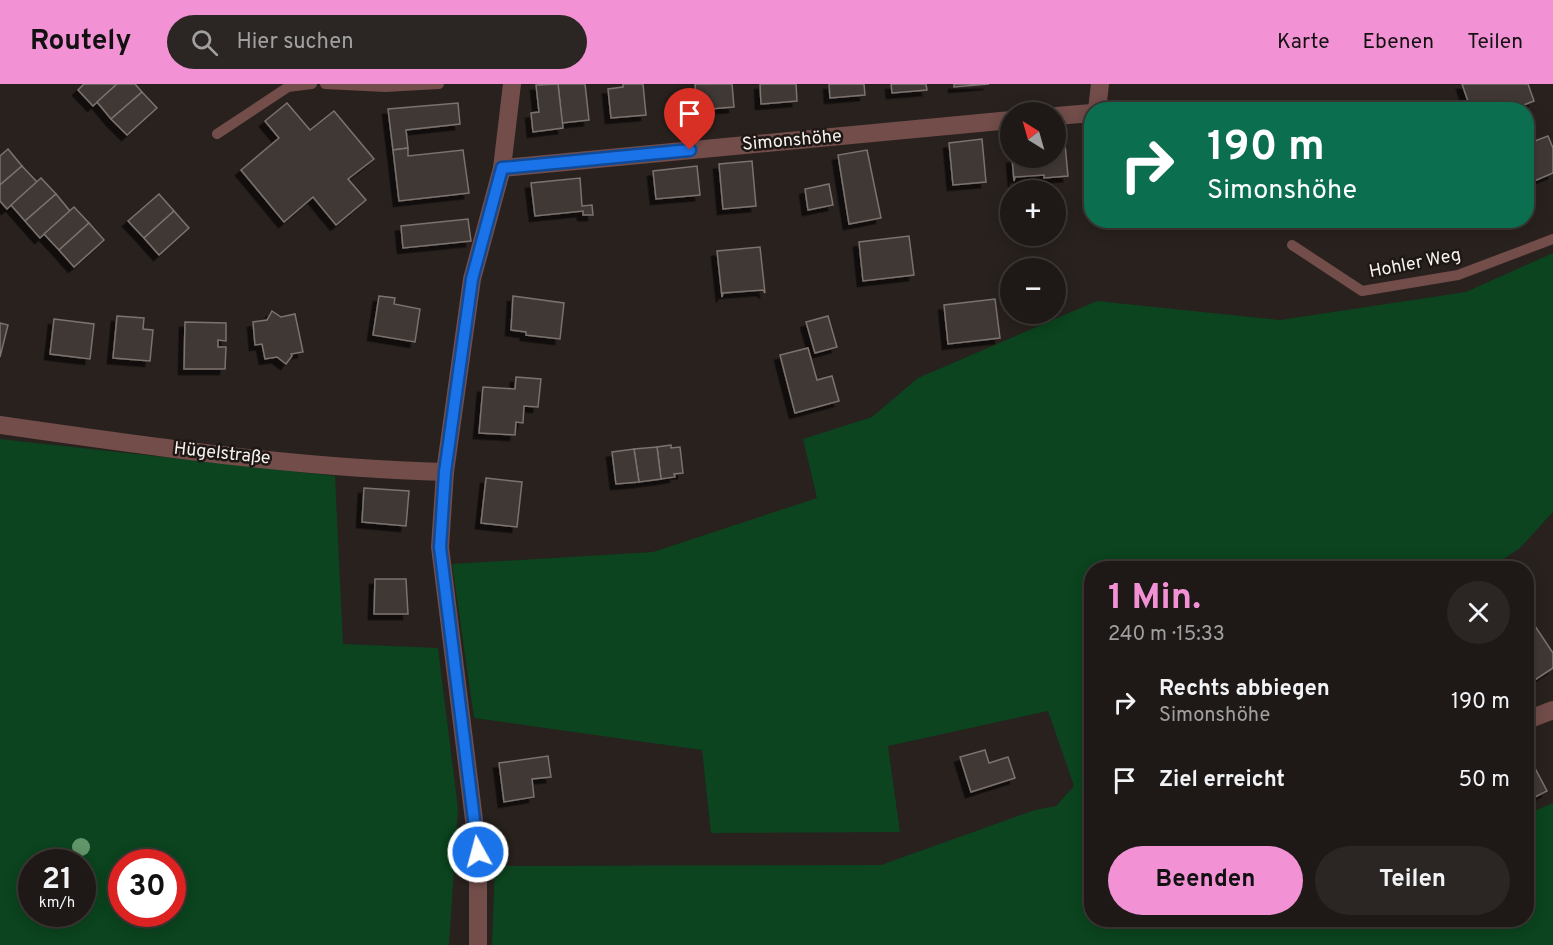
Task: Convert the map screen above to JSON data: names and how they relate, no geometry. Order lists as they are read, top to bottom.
{
  "streets": {
    "street": ["Simonshöhe", "Hügelstraße"],
    "lane": ["Hohler Weg"]
  },
  "north": "top left",
  "page": {
    "header": "Routely",
    "search": "Hier suchen",
    "nav": ["Karte", "Ebenen", "Teilen"],
    "map_buttons": ["+", "−"],
    "turn": ["190 m", "Simonshöhe"],
    "heading": ["1 Min.", "240 m · 15:33"],
    "list": [
      {
        "name": "Rechts abbiegen",
        "note": "Simonshöhe",
        "value": "190 m"
      },
      {
        "name": "Ziel erreicht",
        "value": "50 m"
      }
    ],
    "buttons": ["Beenden", "Teilen"],
    "speed": "21 km/h",
    "limit": "30"
  }
}
